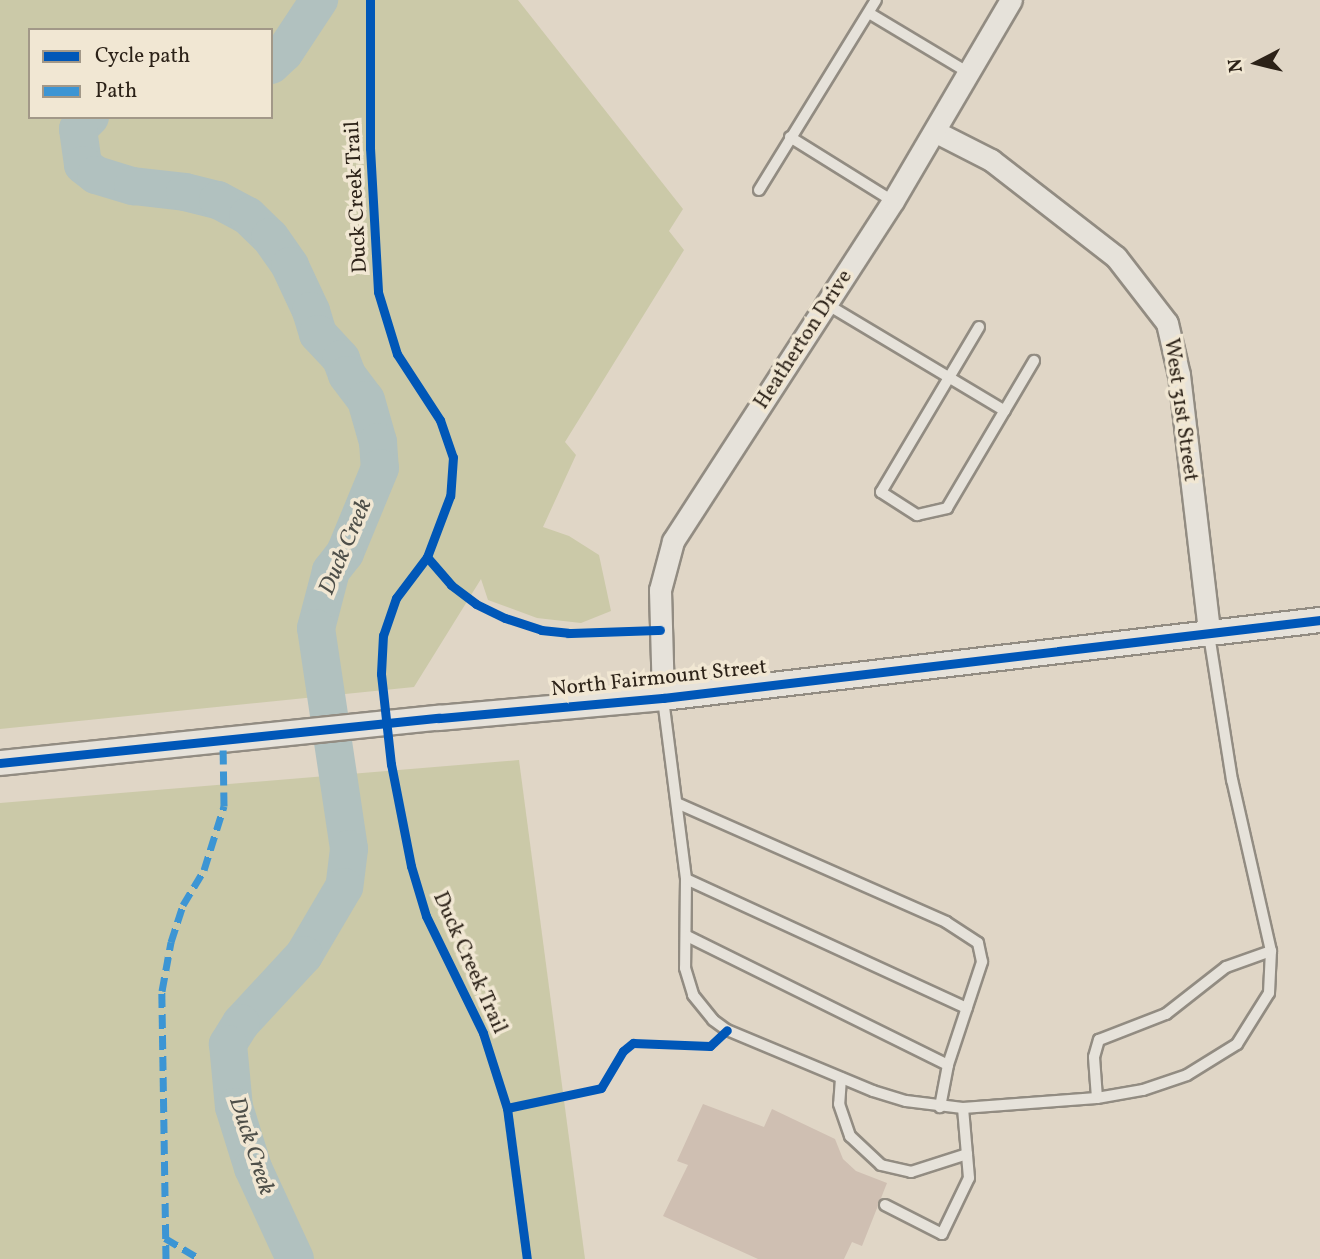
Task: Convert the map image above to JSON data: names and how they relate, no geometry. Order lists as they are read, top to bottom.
{
  "streets": {
    "street": ["Heatherton Drive", "West 31st Street", "North Fairmount Street"],
    "cycle path": ["Duck Creek Trail"]
  },
  "crossings": [
    ["Heatherton Drive", "West 31st Street"],
    ["Heatherton Drive", "North Fairmount Street"],
    ["West 31st Street", "North Fairmount Street"]
  ],
  "water": ["Duck Creek"],
  "legend": ["Cycle path", "Path"],
  "north": "left"
}
